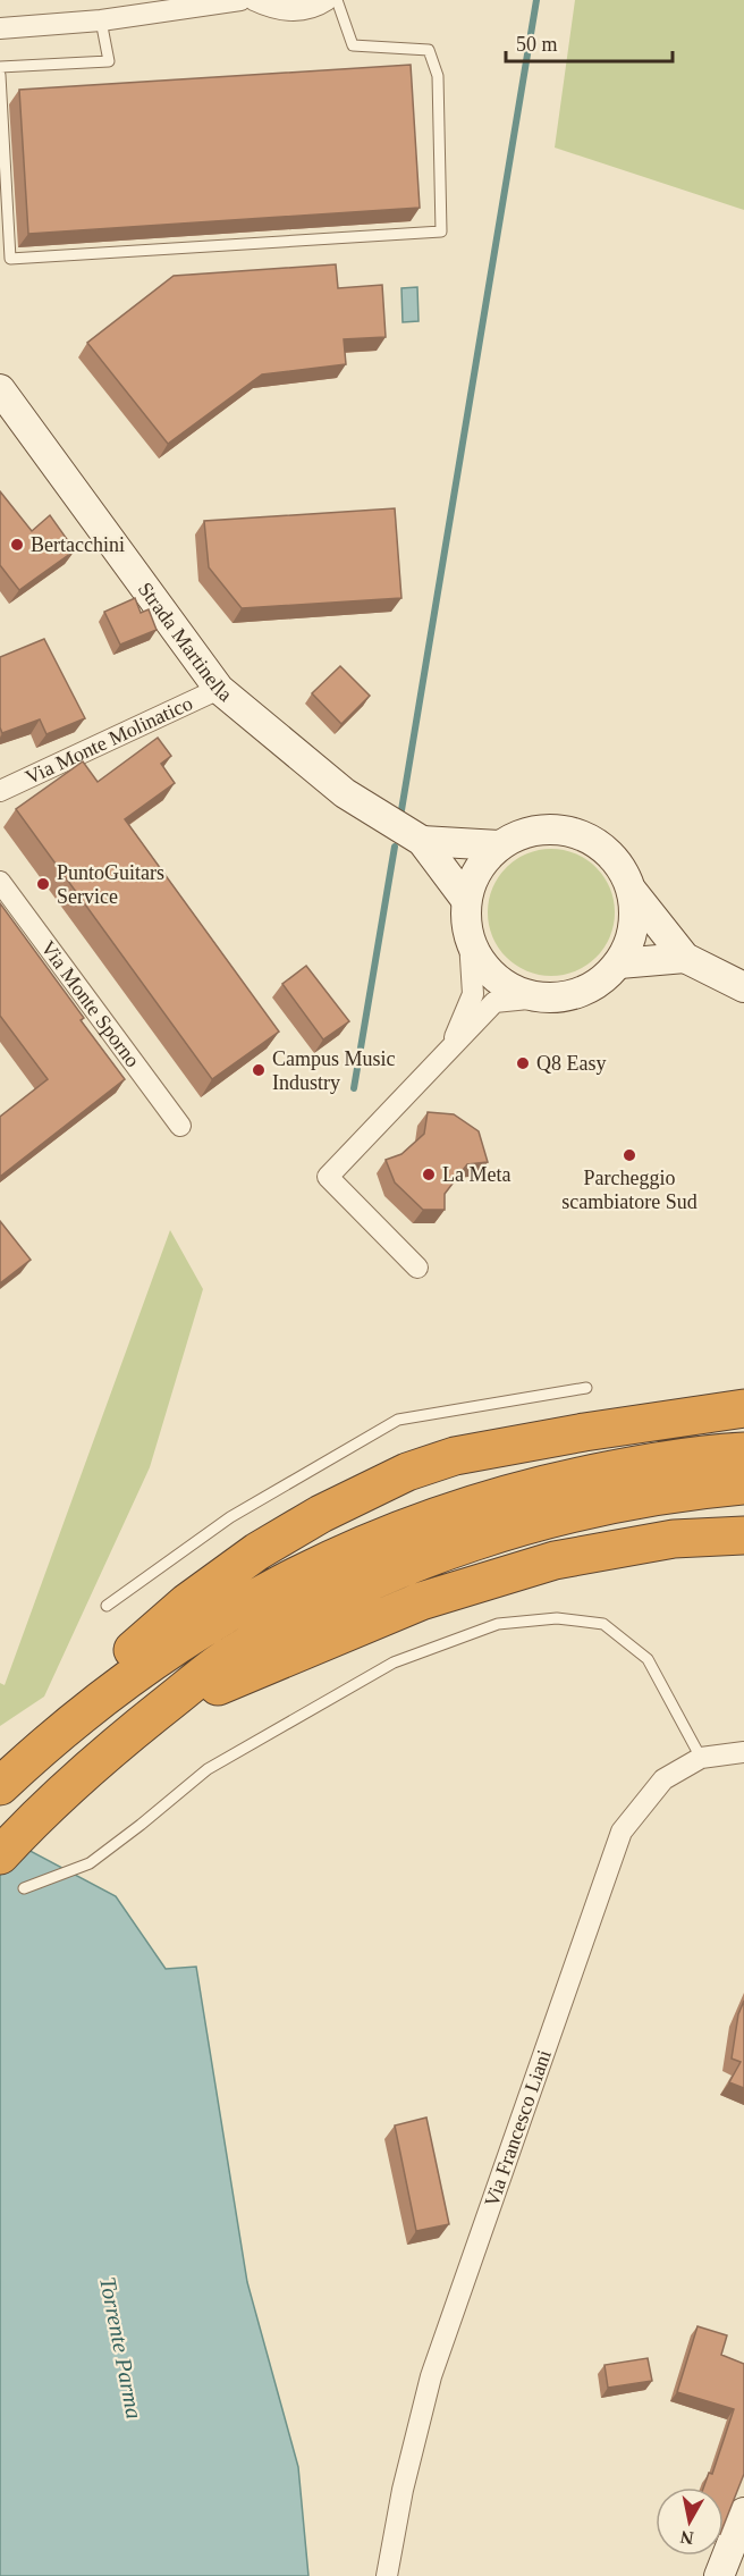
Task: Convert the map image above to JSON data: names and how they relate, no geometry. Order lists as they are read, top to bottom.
{
  "streets": {
    "street": [
      "Strada Martinella",
      "Via Monte Molinatico",
      "Via Monte Sporno",
      "Via Francesco Liani"
    ]
  },
  "crossings": [
    ["Strada Martinella", "Via Monte Molinatico"]
  ],
  "water": ["Torrente Parma"],
  "places": [
    "Bertacchini",
    "PuntoGuitars Service",
    "Q8 Easy",
    "Campus Music Industry",
    "Parcheggio scambiatore Sud",
    "La Meta"
  ],
  "scale_bar": "50 m",
  "north": "bottom"
}
